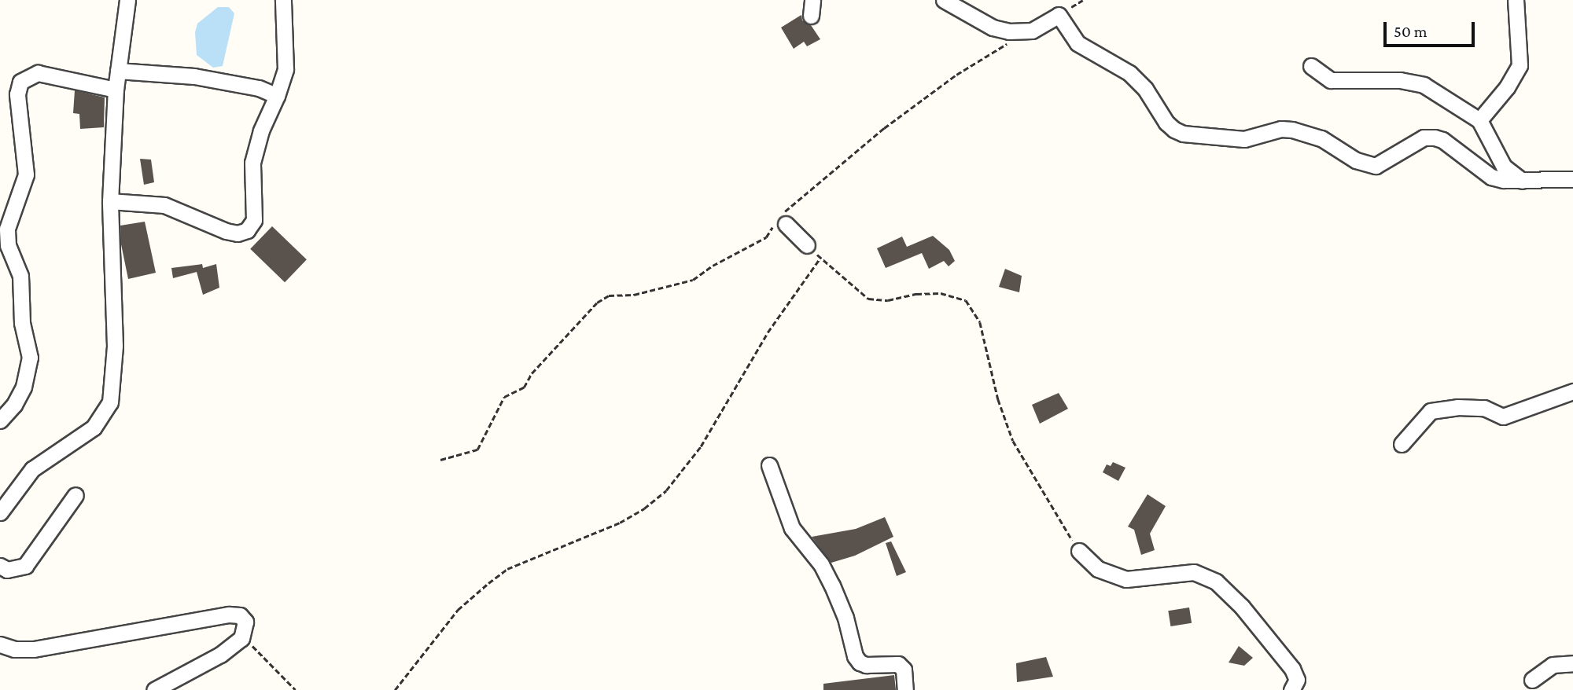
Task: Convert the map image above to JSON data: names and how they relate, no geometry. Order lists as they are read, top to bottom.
{
  "scale_bar": "50 m"
}
